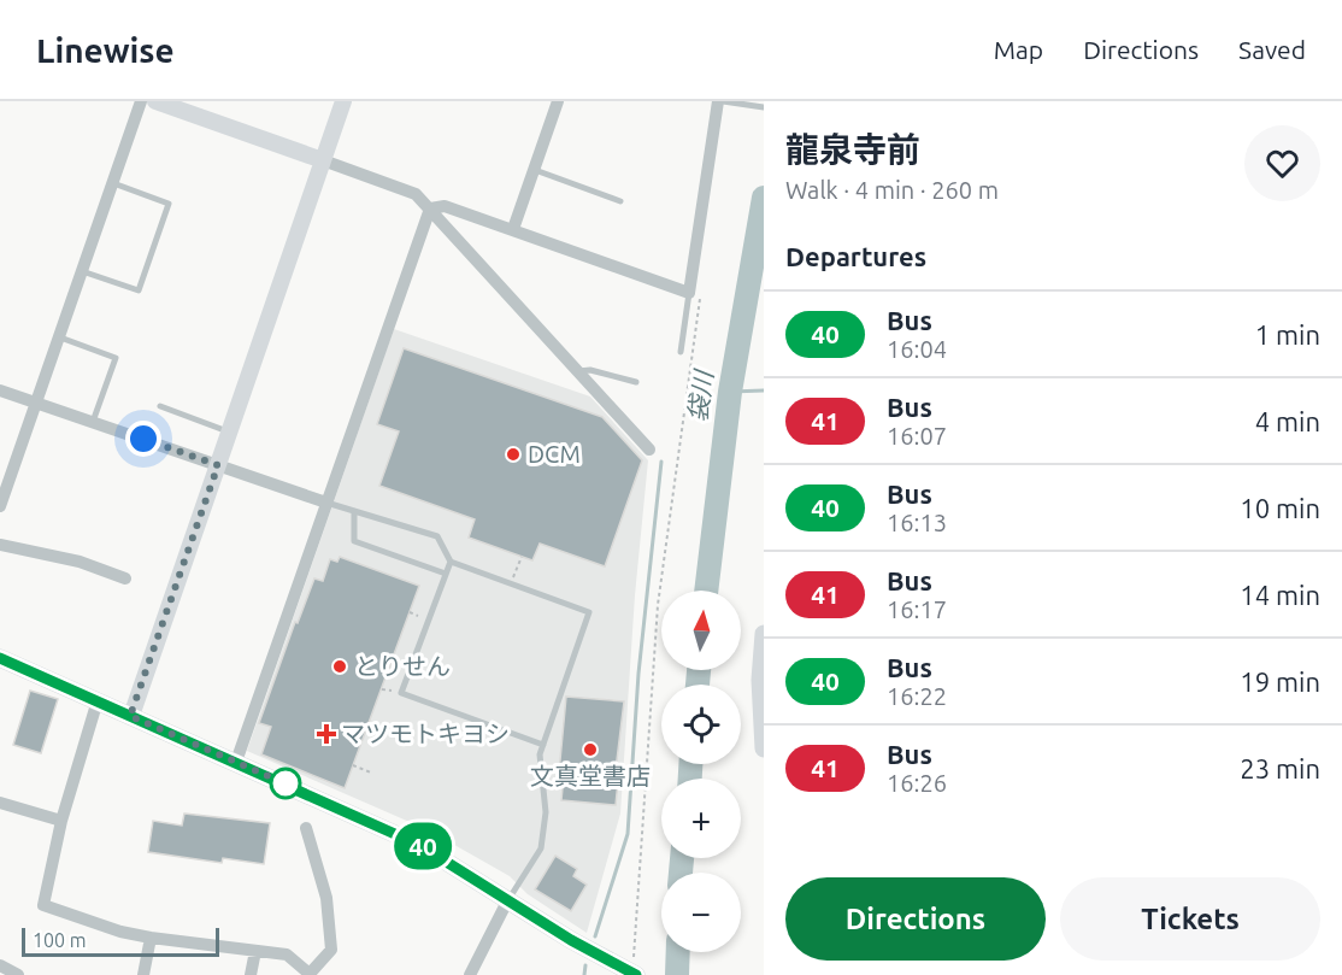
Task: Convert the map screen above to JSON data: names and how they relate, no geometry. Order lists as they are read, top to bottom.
{
  "water": ["袋川"],
  "places": {
    "other": ["DCM", "とりせん", "文真堂書店"],
    "health": ["マツモトキヨシ"]
  },
  "lines": ["bus line 40"],
  "scale_bar": "100 m",
  "north": "top",
  "page": {
    "header": "Linewise",
    "nav": ["Map", "Directions", "Saved"],
    "on_map": "40",
    "heading": [
      ["龍泉寺前", "Walk · 4 min · 260 m"],
      "Departures"
    ],
    "list": [
      {
        "mark": "40",
        "name": "Bus",
        "note": "16:04",
        "value": "1 min"
      },
      {
        "mark": "41",
        "name": "Bus",
        "note": "16:07",
        "value": "4 min"
      },
      {
        "mark": "40",
        "name": "Bus",
        "note": "16:13",
        "value": "10 min"
      },
      {
        "mark": "41",
        "name": "Bus",
        "note": "16:17",
        "value": "14 min"
      },
      {
        "mark": "40",
        "name": "Bus",
        "note": "16:22",
        "value": "19 min"
      },
      {
        "mark": "41",
        "name": "Bus",
        "note": "16:26",
        "value": "23 min"
      }
    ],
    "map_buttons": ["+", "−"],
    "buttons": ["Directions", "Tickets"],
    "scale": "100 m"
  }
}
